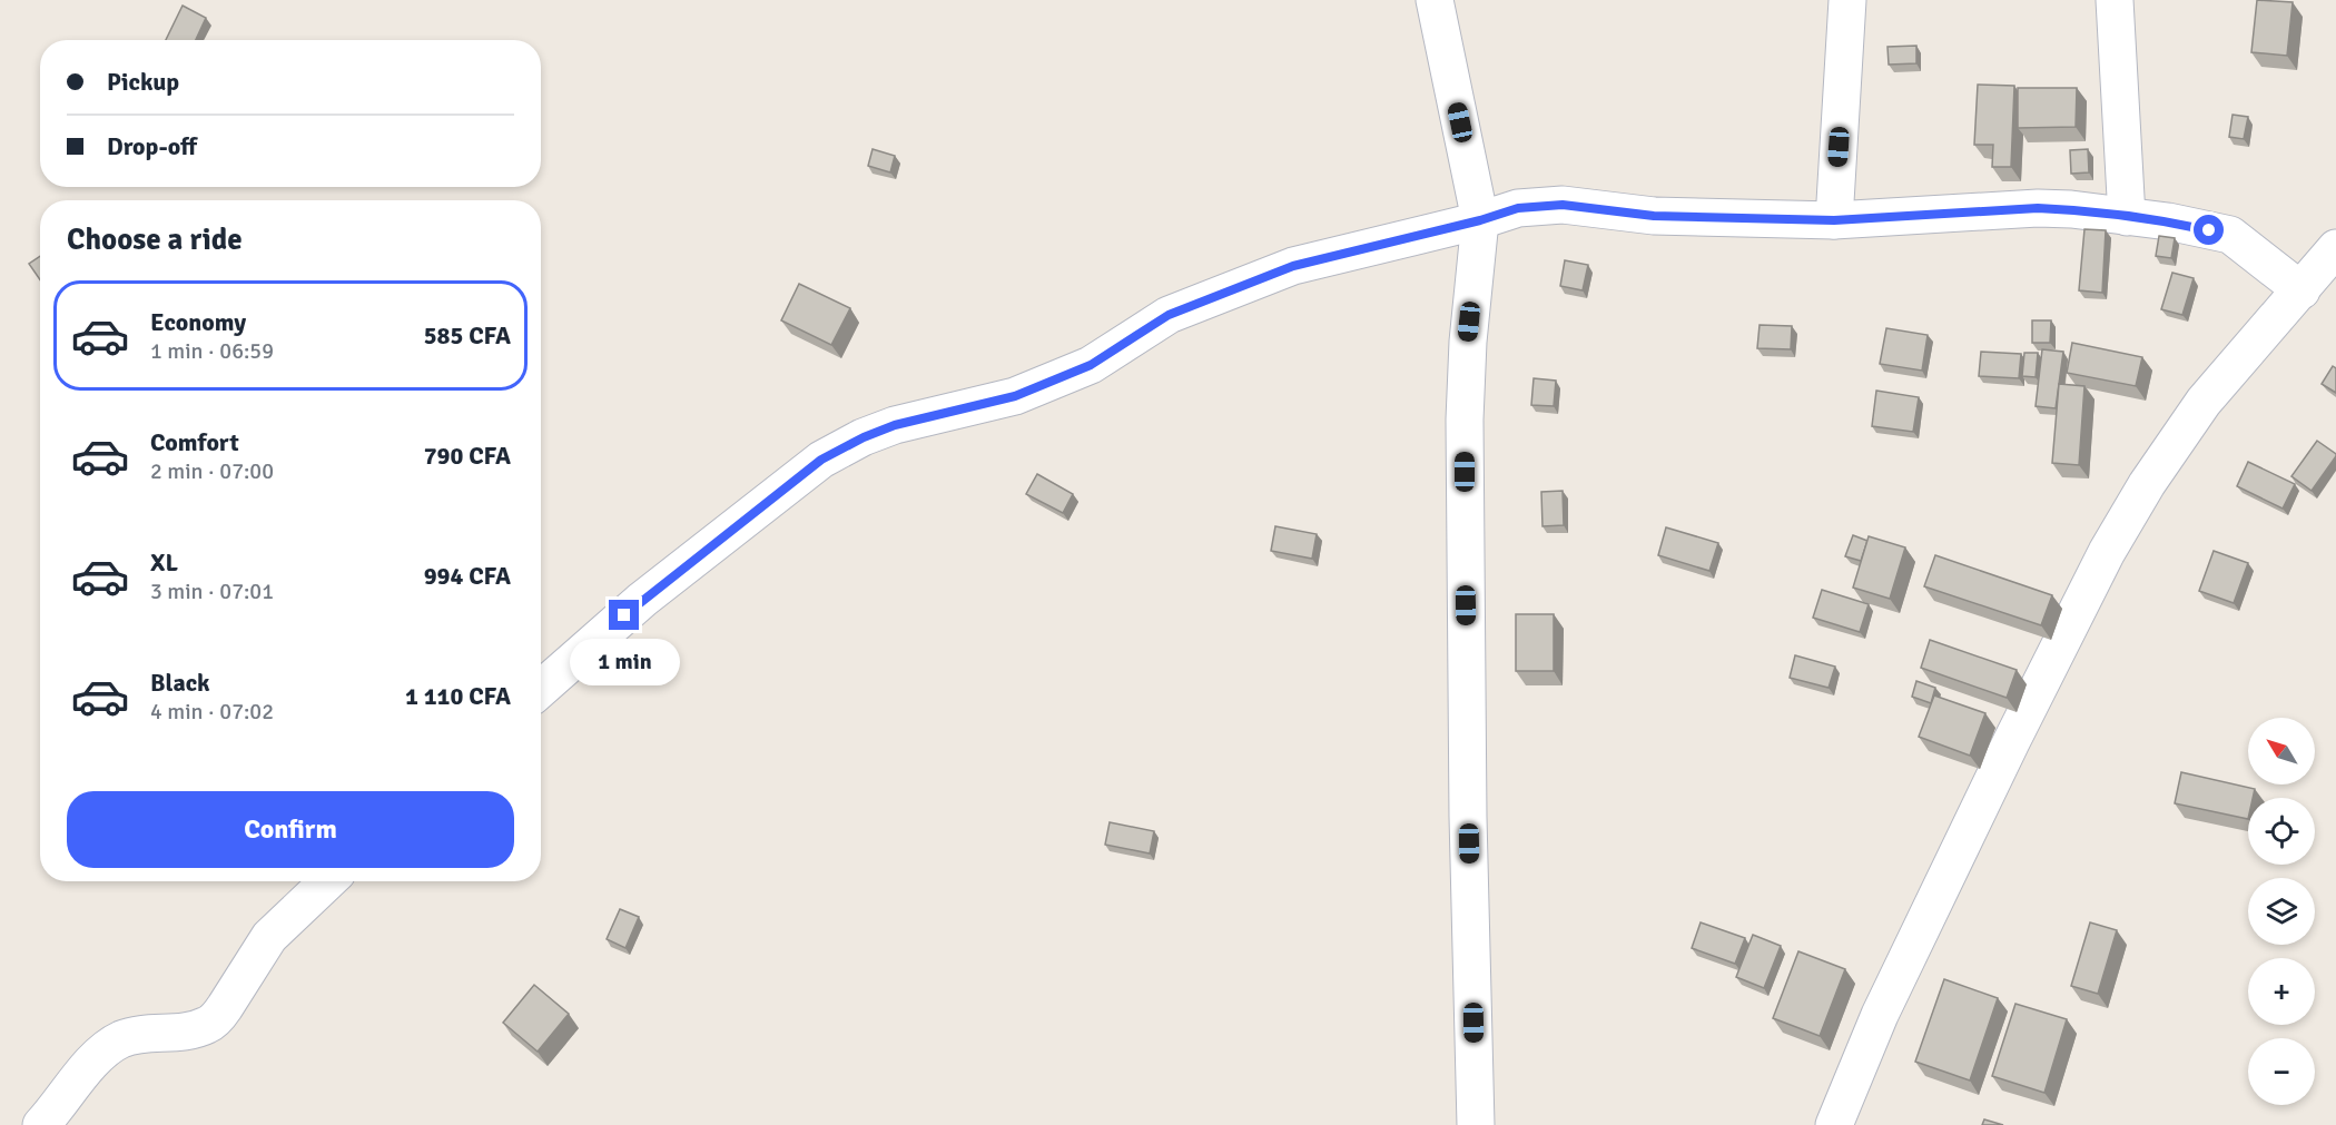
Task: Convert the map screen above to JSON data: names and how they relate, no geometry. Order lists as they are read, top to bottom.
{
  "north": "top left",
  "page": {
    "banner": ["Pickup", "Drop-off"],
    "heading": "Choose a ride",
    "list": [
      {
        "name": "Economy",
        "note": "1 min · 06:59",
        "value": "585 CFA"
      },
      {
        "name": "Comfort",
        "note": "2 min · 07:00",
        "value": "790 CFA"
      },
      {
        "name": "XL",
        "note": "3 min · 07:01",
        "value": "994 CFA"
      },
      {
        "name": "Black",
        "note": "4 min · 07:02",
        "value": "1 110 CFA"
      }
    ],
    "bubble": "1 min",
    "map_buttons": ["+", "−"],
    "buttons": "Confirm"
  }
}
